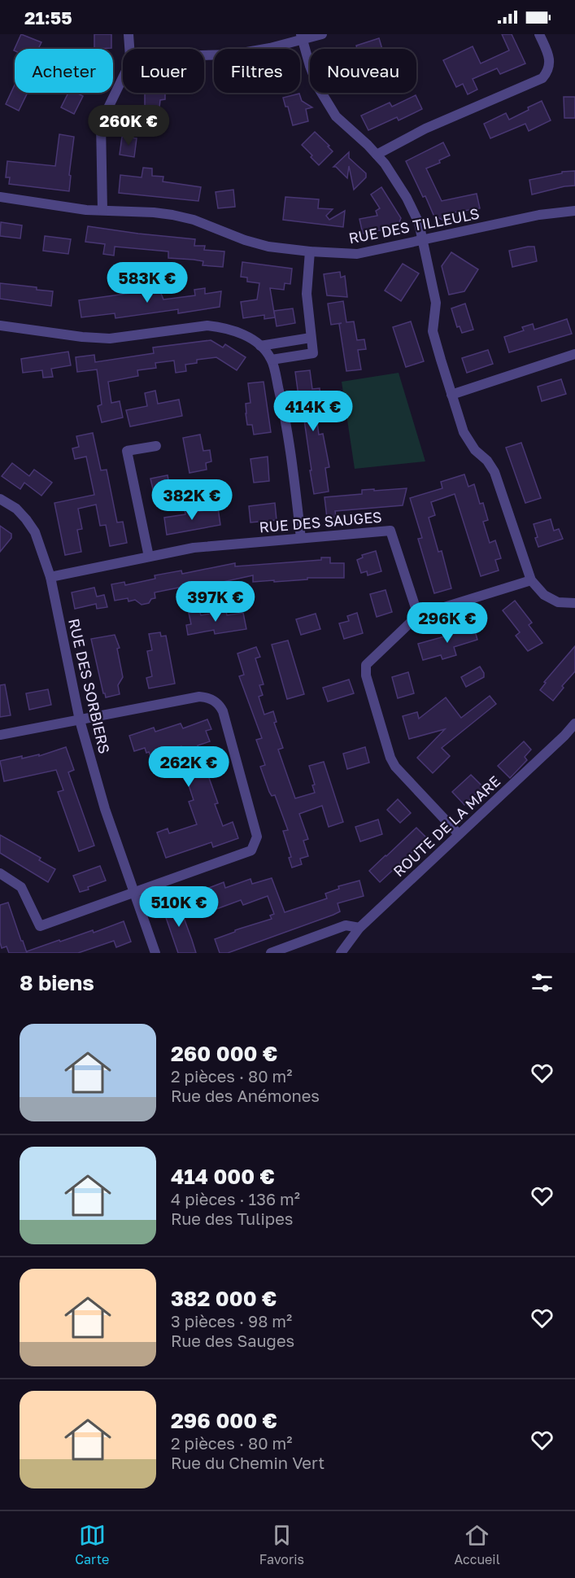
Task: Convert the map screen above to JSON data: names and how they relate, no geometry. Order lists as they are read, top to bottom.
{
  "streets": {
    "street": [
      "RUE DES TILLEULS",
      "RUE DES SAUGES",
      "RUE DES SORBIERS",
      "ROUTE DE LA MARE"
    ]
  },
  "crossings": [
    ["RUE DES SAUGES", "RUE DES SORBIERS"]
  ],
  "page": {
    "status": "21:55",
    "chip": [
      "Acheter",
      "Louer",
      "Filtres",
      "Nouveau"
    ],
    "price": [
      "260K €",
      "583K €",
      "414K €",
      "382K €",
      "397K €",
      "296K €",
      "262K €",
      "510K €"
    ],
    "heading": "8 biens",
    "list": [
      {
        "name": "260 000 €",
        "note": "2 pièces · 80 m² · Rue des Anémones"
      },
      {
        "name": "414 000 €",
        "note": "4 pièces · 136 m² · Rue des Tulipes"
      },
      {
        "name": "382 000 €",
        "note": "3 pièces · 98 m² · Rue des Sauges"
      },
      {
        "name": "296 000 €",
        "note": "2 pièces · 80 m² · Rue du Chemin Vert"
      }
    ],
    "tabs": ["Carte", "Favoris", "Accueil"]
  }
}
